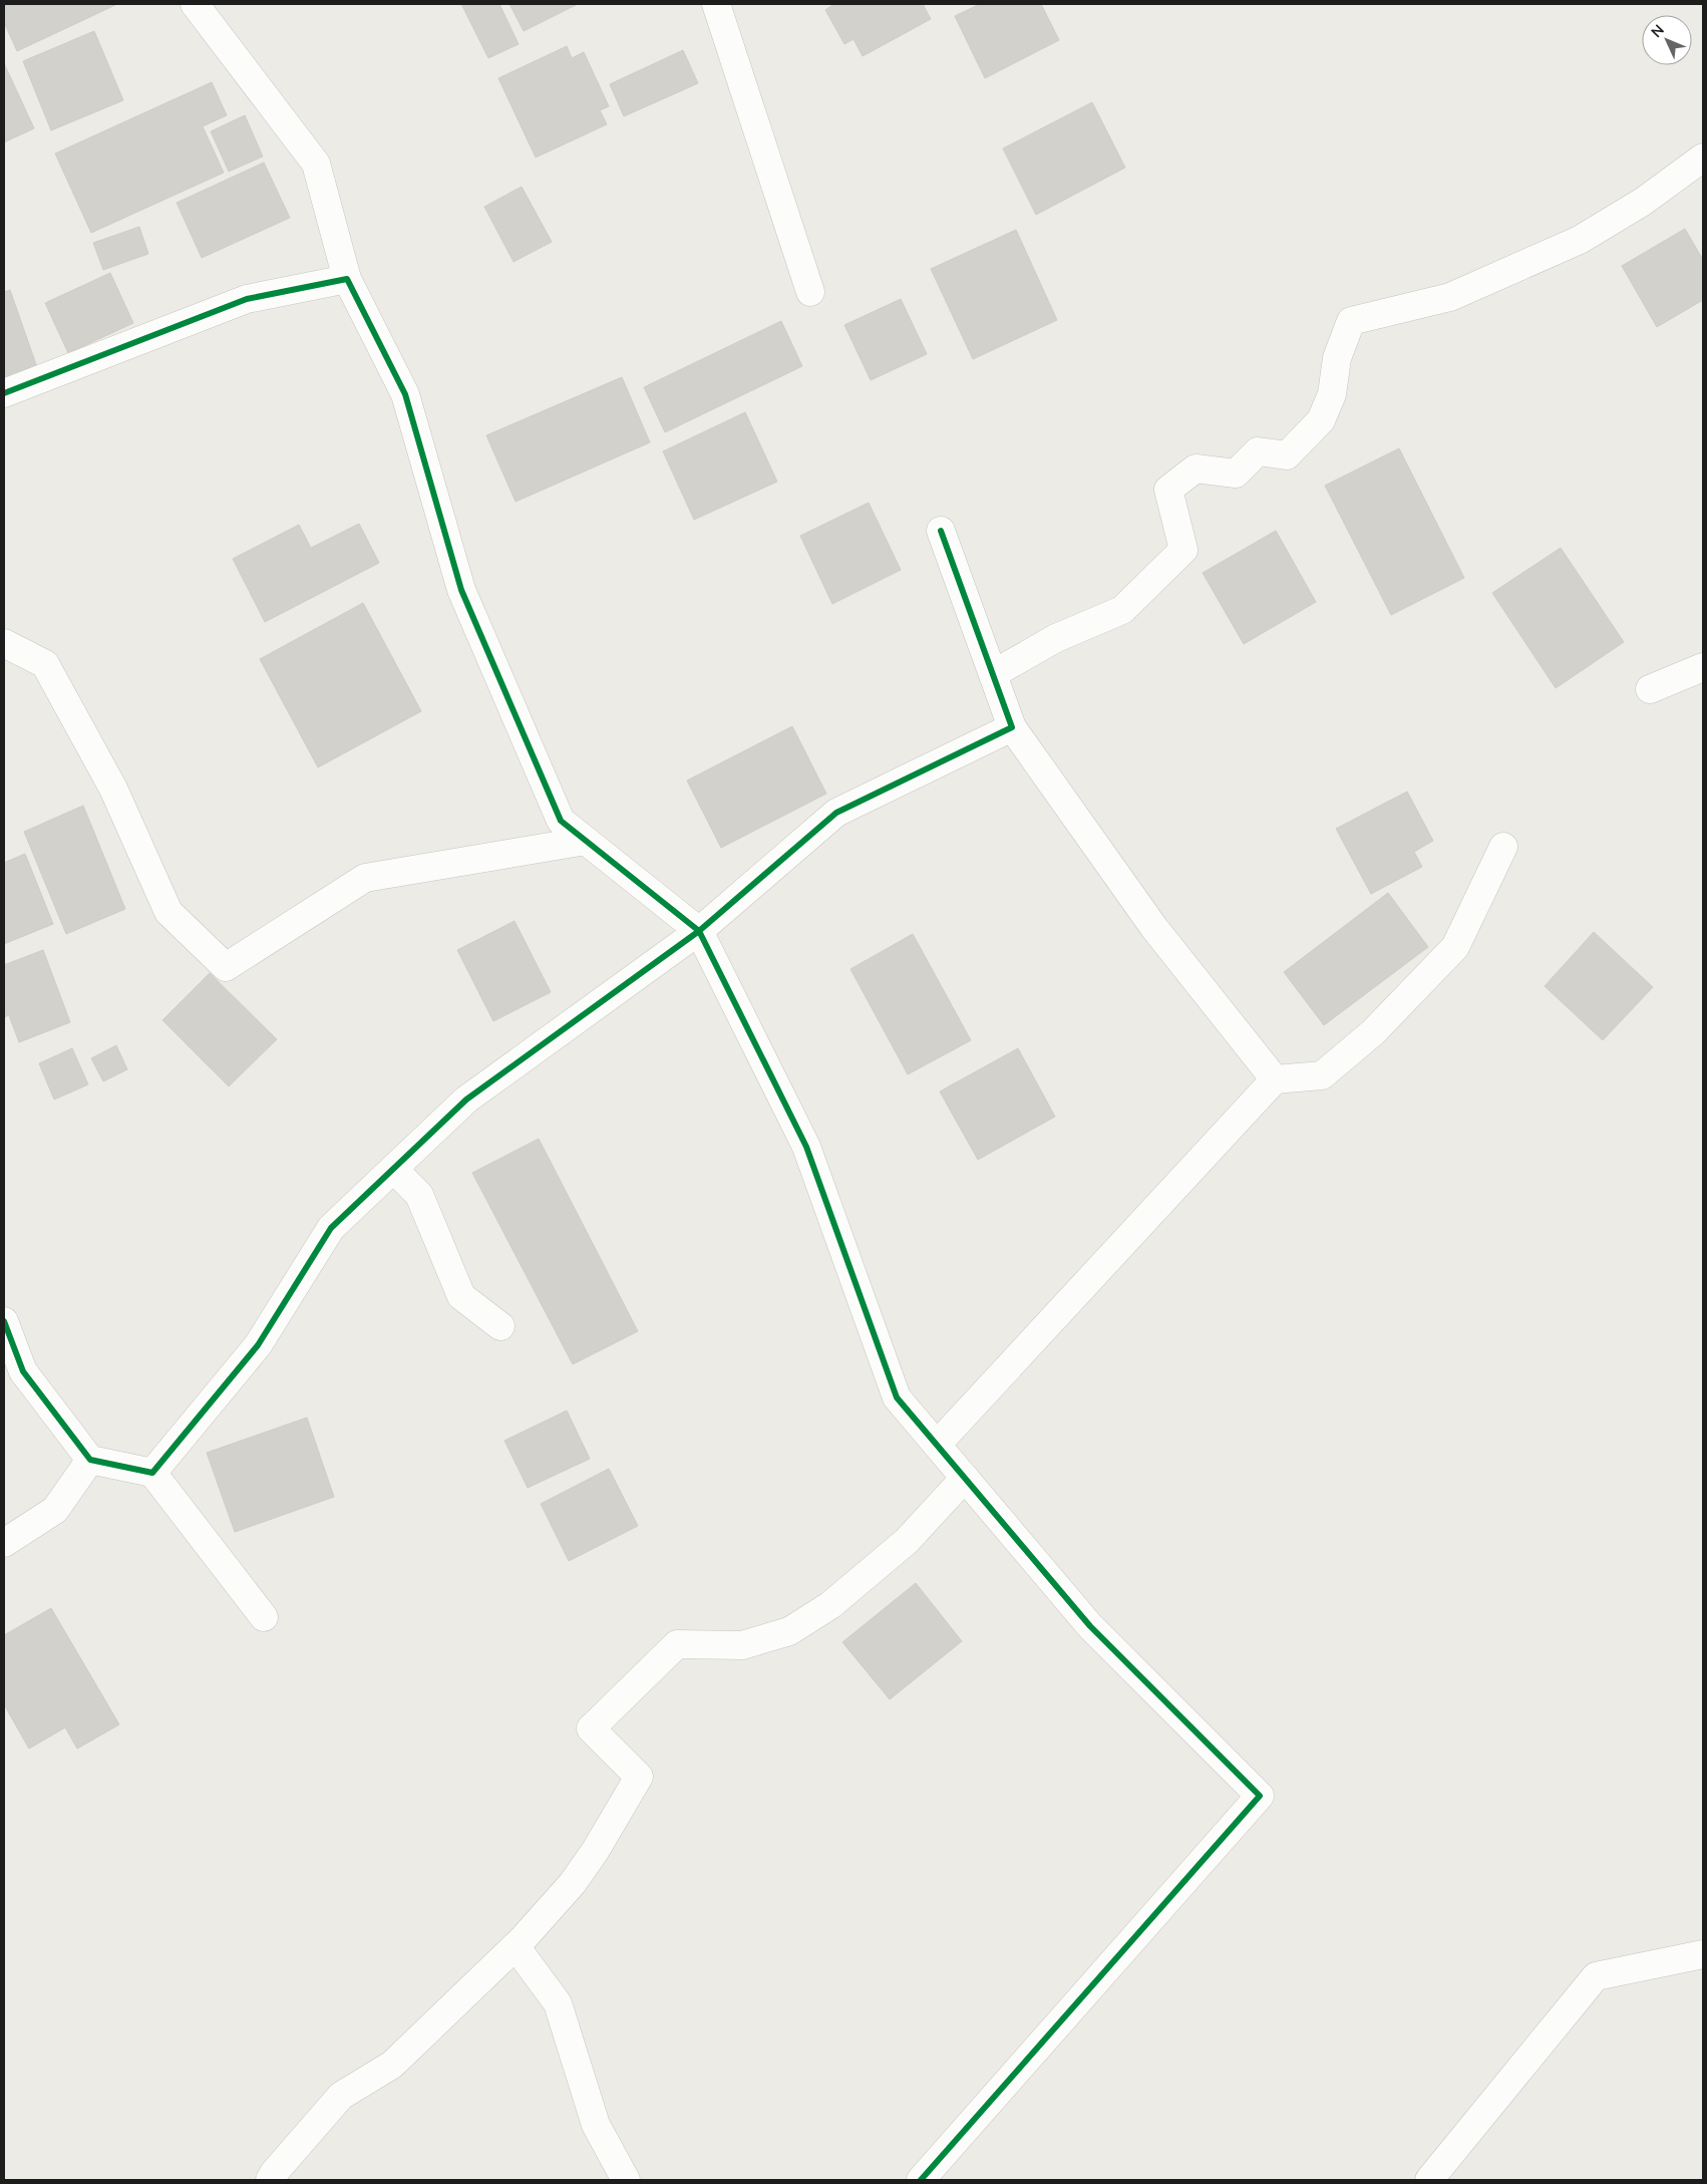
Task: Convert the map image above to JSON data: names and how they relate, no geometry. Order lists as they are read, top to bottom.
{
  "north": "top left"
}
